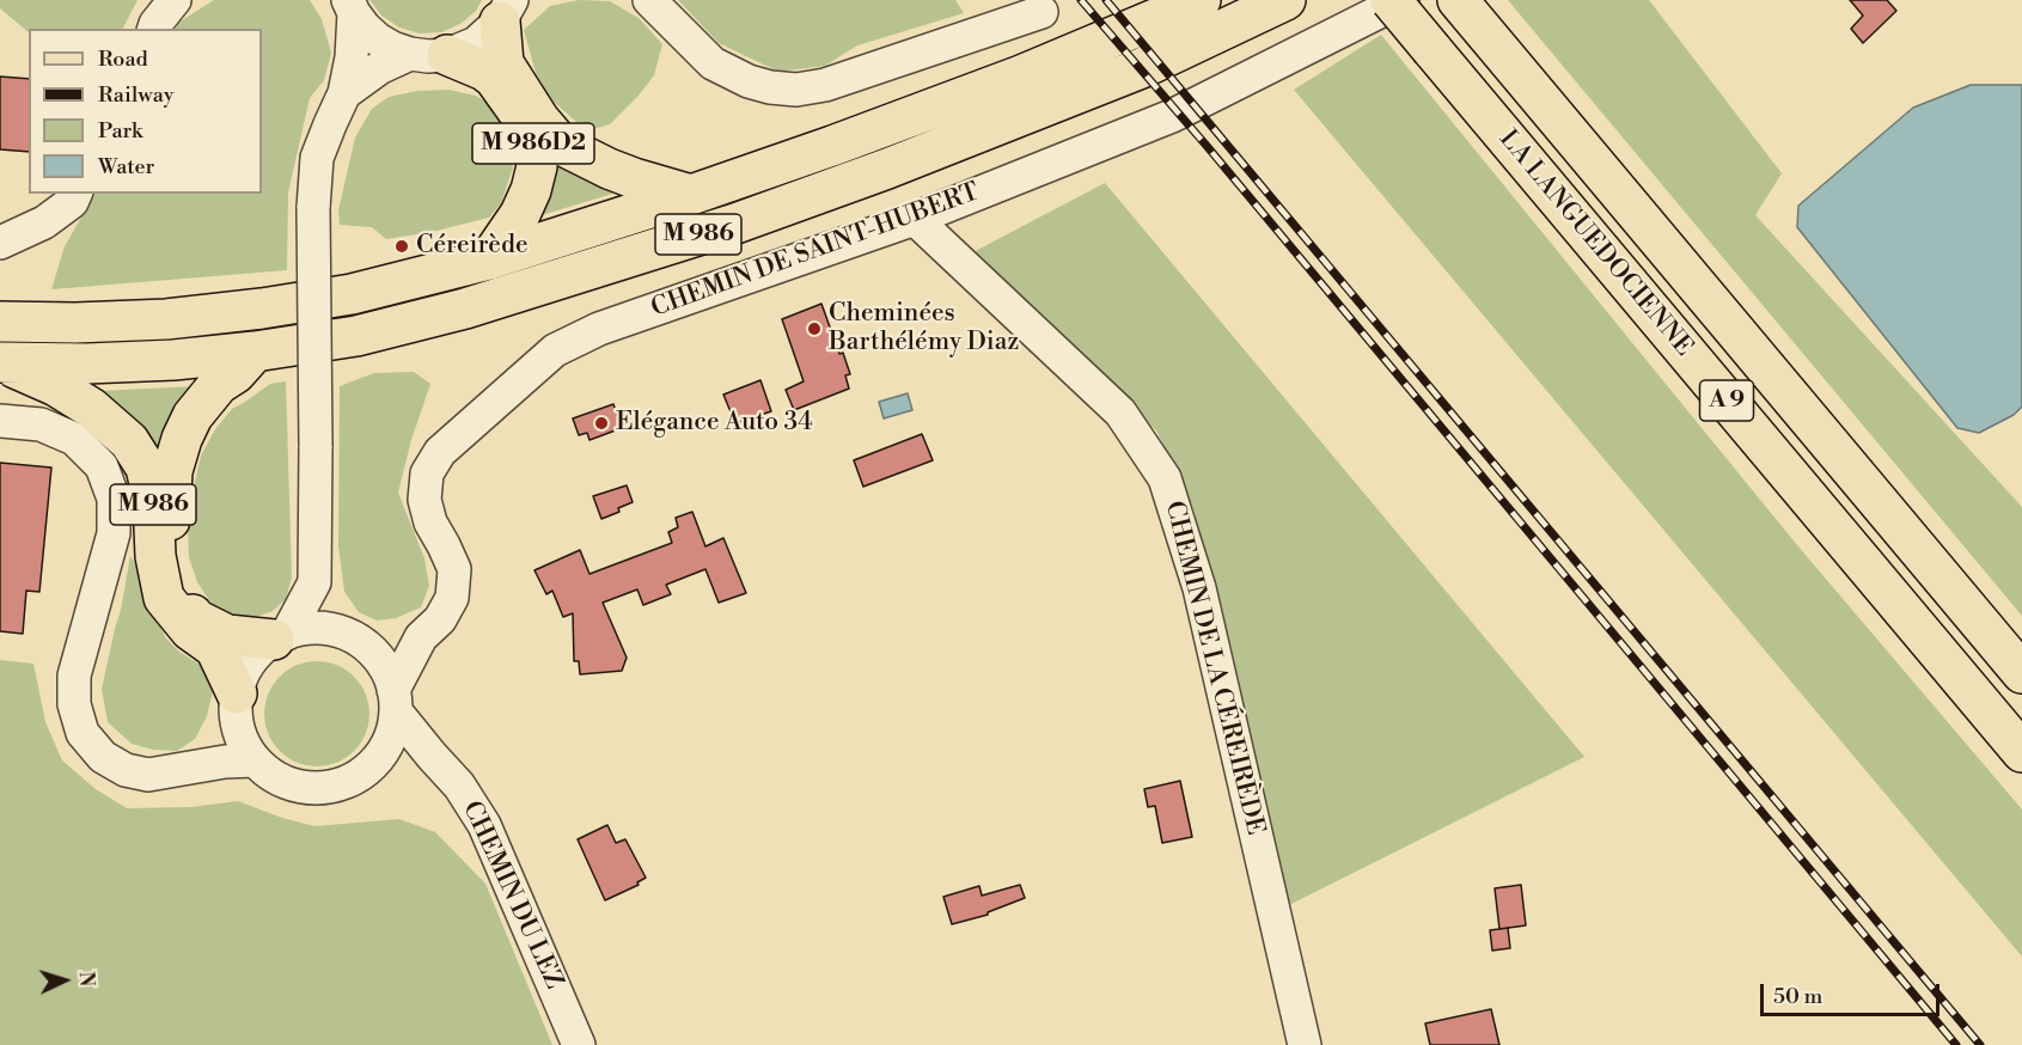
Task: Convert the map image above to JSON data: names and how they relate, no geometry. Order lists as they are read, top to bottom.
{
  "streets": {
    "main road": [
      "M 986D2",
      "M 986",
      "LA LANGUEDOCIENNE",
      "A 9"
    ],
    "street": ["CHEMIN DE SAINT-HUBERT", "CHEMIN DE LA CÉREIRÈDE", "CHEMIN DU LEZ"]
  },
  "crossings": [
    ["M 986D2", "M 986"],
    ["M 986", "CHEMIN DE SAINT-HUBERT"],
    ["M 986", "CHEMIN DU LEZ"],
    ["CHEMIN DE SAINT-HUBERT", "CHEMIN DE LA CÉREIRÈDE"],
    ["CHEMIN DE SAINT-HUBERT", "CHEMIN DU LEZ"]
  ],
  "places": ["Céreirède", "Cheminées Barthélémy Diaz", "Elégance Auto 34"],
  "legend": [
    "Road",
    "Railway",
    "Park",
    "Water"
  ],
  "scale_bar": "50 m",
  "north": "right"
}
